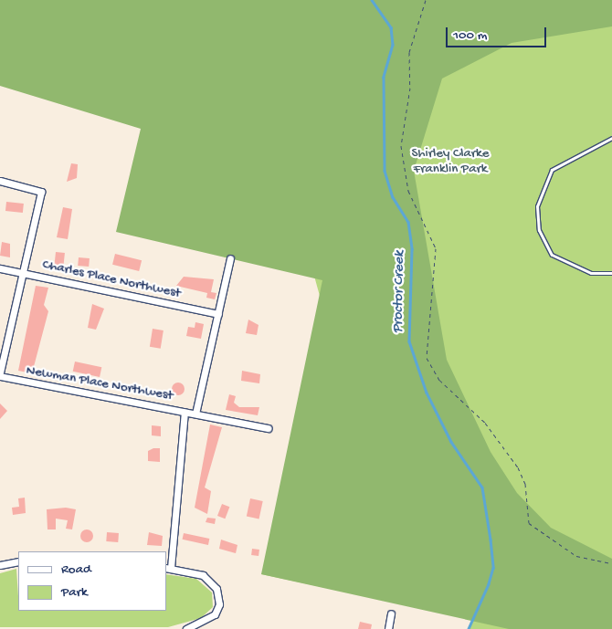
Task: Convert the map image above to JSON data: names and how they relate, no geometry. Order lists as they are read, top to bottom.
{
  "streets": {
    "street": ["Charles Place Northwest", "Newman Place Northwest"]
  },
  "water": ["Proctor Creek"],
  "parks": ["Shirley Clarke Franklin Park"],
  "legend": ["Road", "Park"],
  "scale_bar": "100 m"
}
